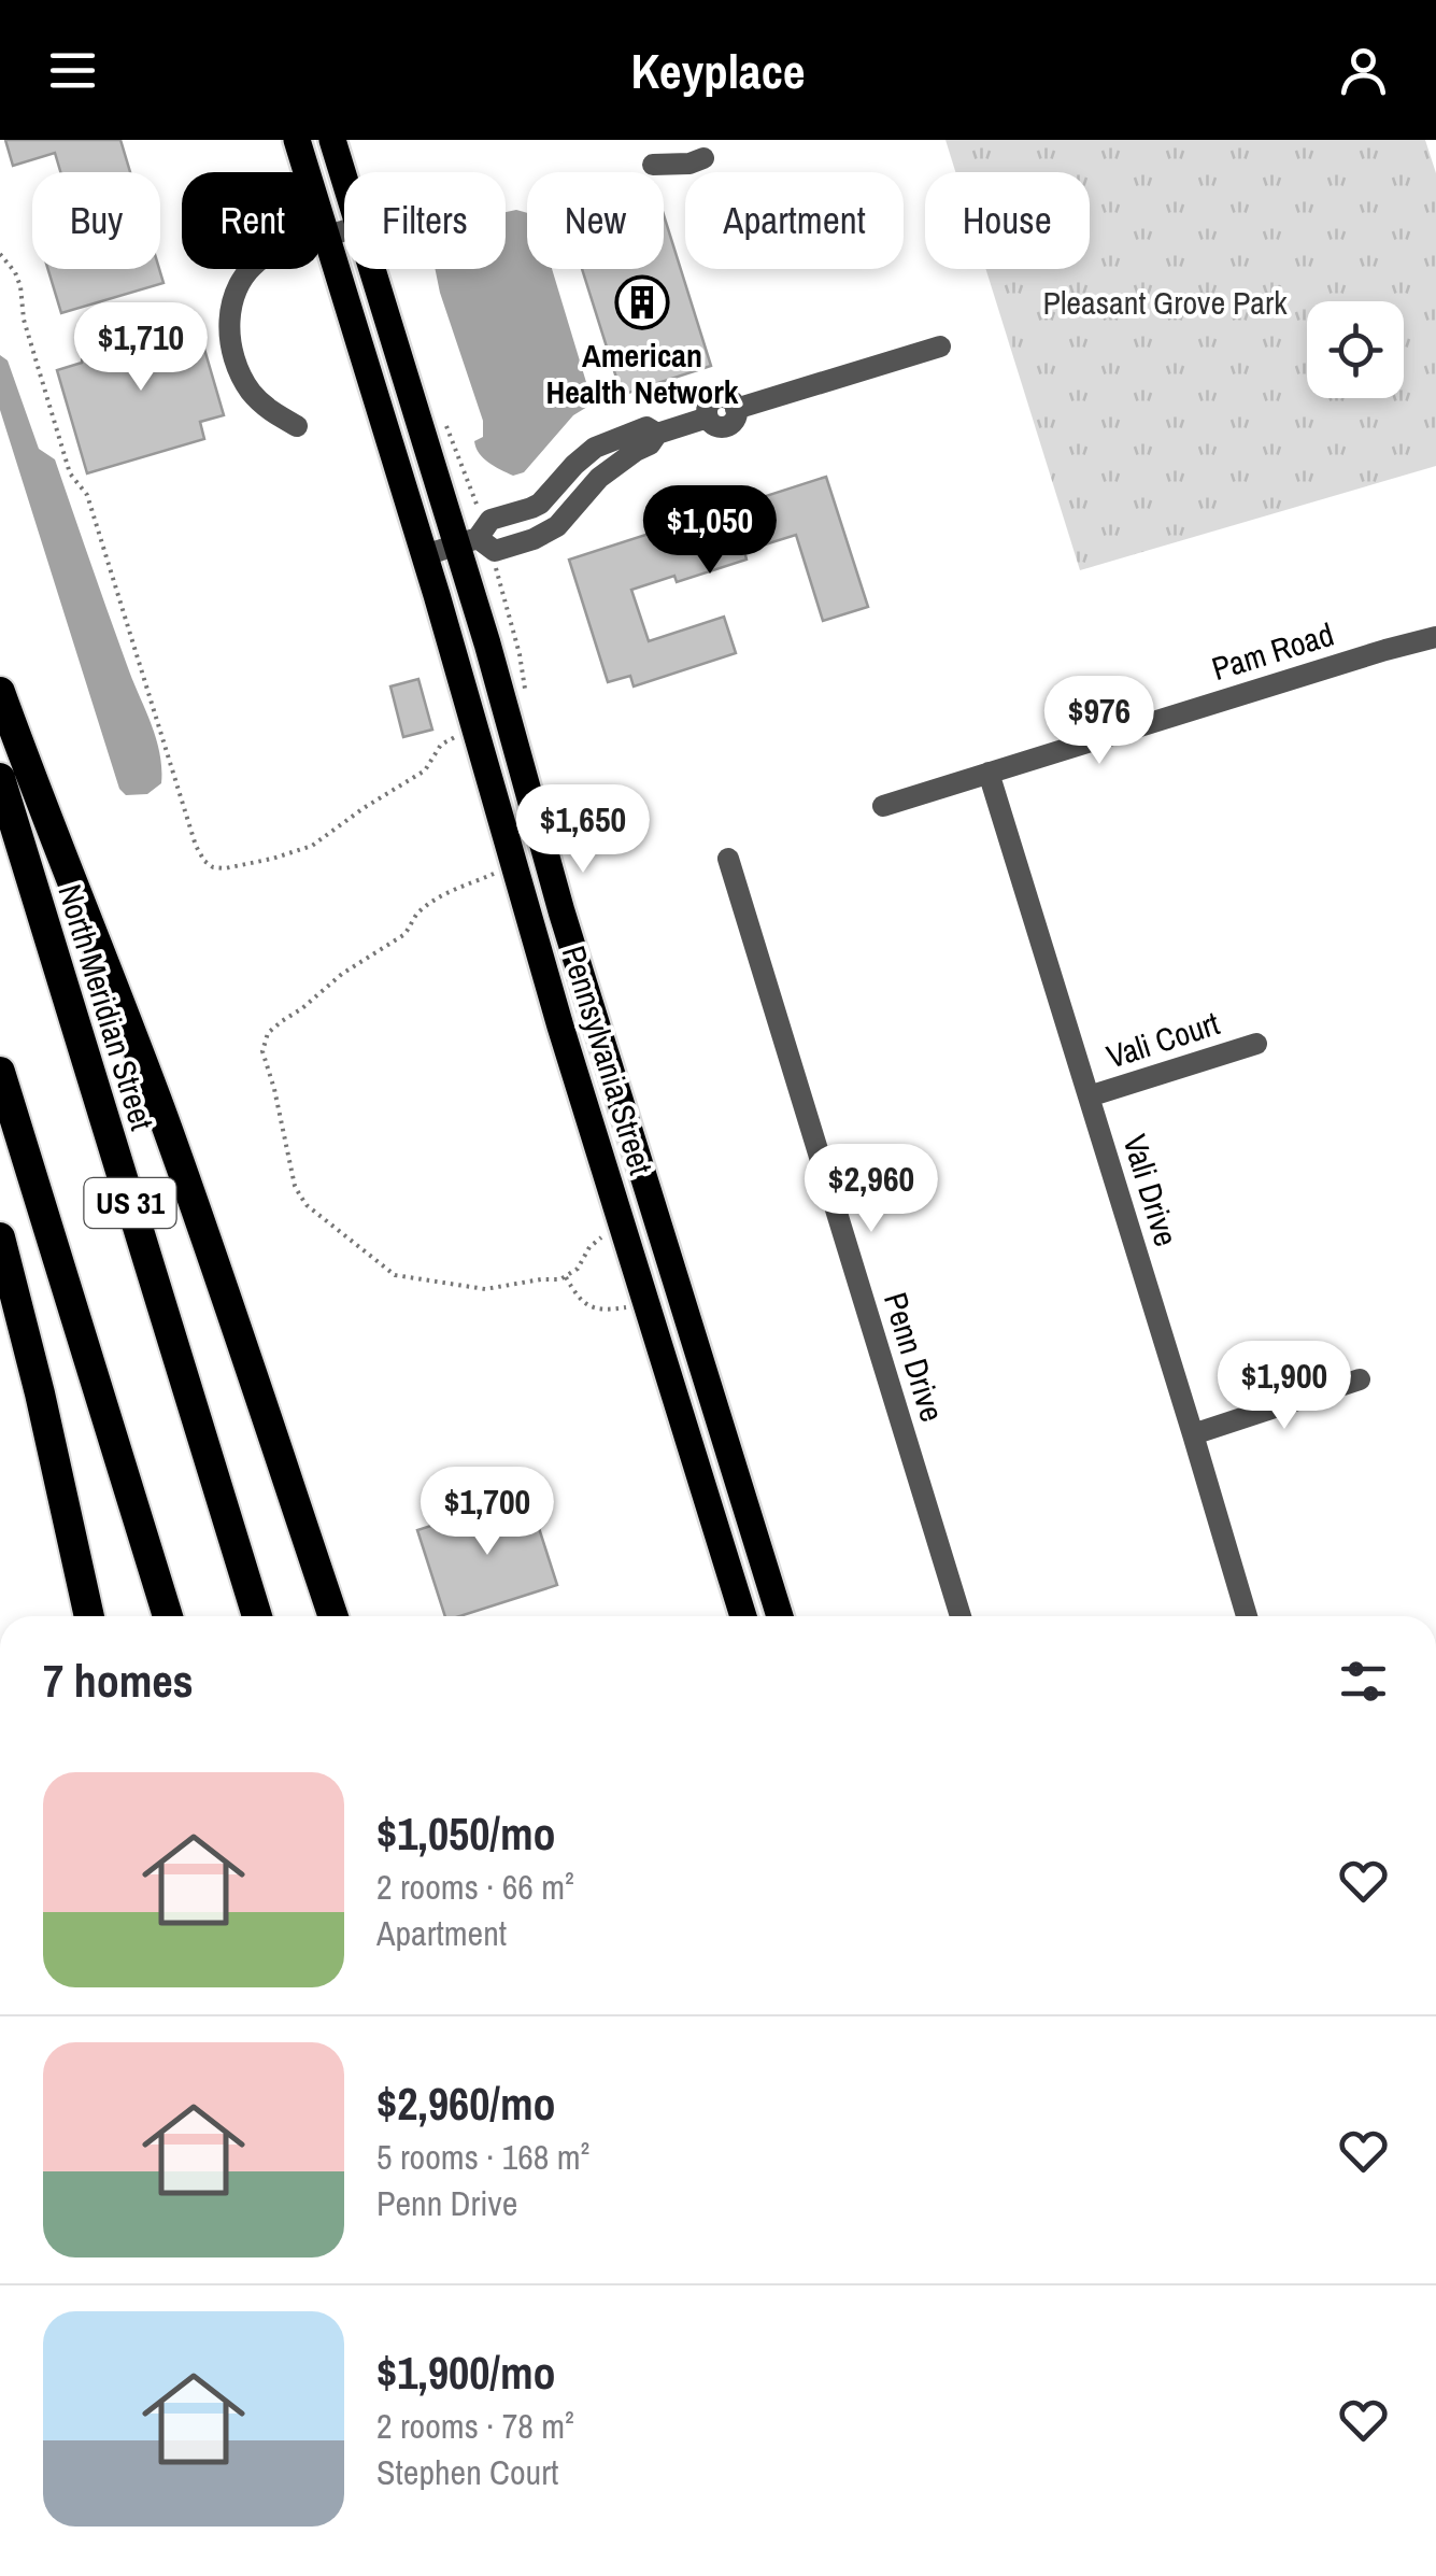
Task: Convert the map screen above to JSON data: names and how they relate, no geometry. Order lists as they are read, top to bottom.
{
  "streets": {
    "highway": ["North Meridian Street", "US 31"],
    "main road": ["Pennsylvania Street"],
    "street": [
      "Pam Road",
      "Vali Court",
      "Vali Drive",
      "Penn Drive"
    ]
  },
  "crossings": [
    ["Pam Road", "Vali Drive"],
    ["Vali Court", "Vali Drive"]
  ],
  "parks": ["Pleasant Grove Park"],
  "places": {
    "building": ["American Health Network"]
  },
  "page": {
    "header": "Keyplace",
    "chip": [
      "Buy",
      "Rent",
      "Filters",
      "New",
      "Apartment",
      "House"
    ],
    "price": [
      "$1,710",
      "$1,050",
      "$976",
      "$1,650",
      "$2,960",
      "$1,900",
      "$1,700"
    ],
    "heading": "7 homes",
    "list": [
      {
        "name": "$1,050/mo",
        "note": "2 rooms · 66 m² · Apartment"
      },
      {
        "name": "$2,960/mo",
        "note": "5 rooms · 168 m² · Penn Drive"
      },
      {
        "name": "$1,900/mo",
        "note": "2 rooms · 78 m² · Stephen Court"
      }
    ]
  }
}
